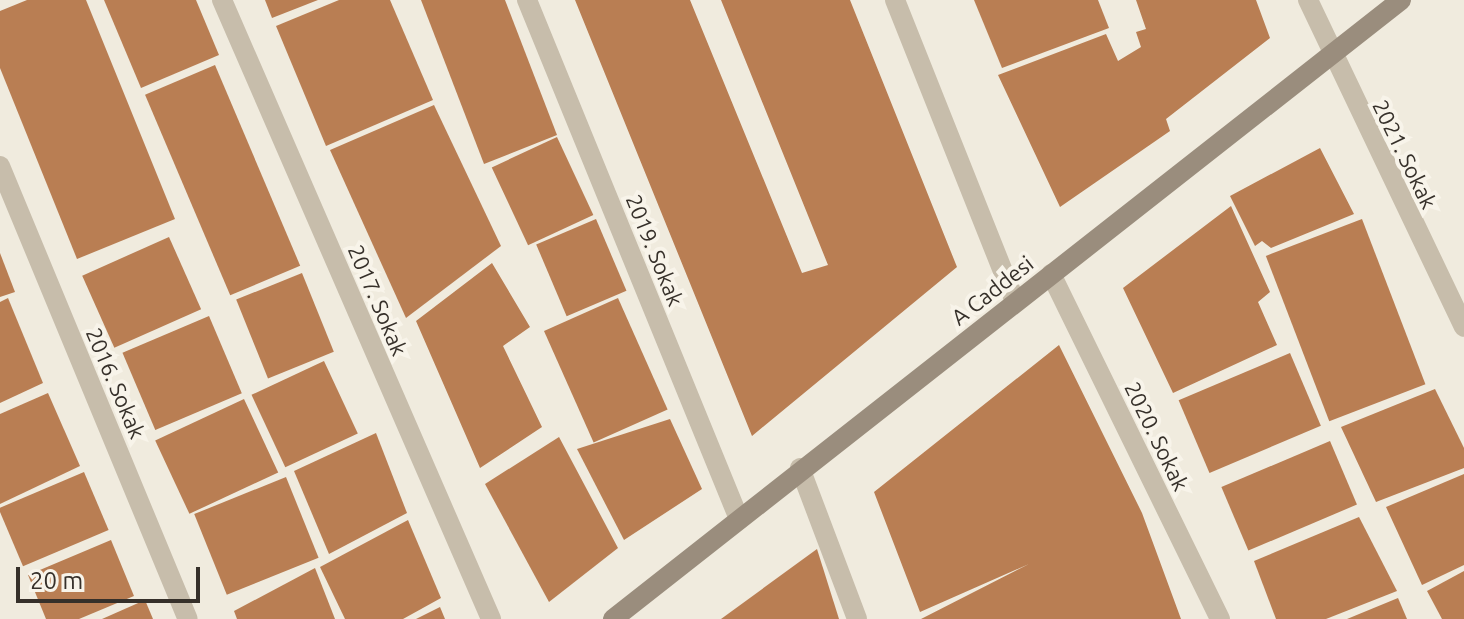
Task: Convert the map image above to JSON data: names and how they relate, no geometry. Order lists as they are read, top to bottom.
{
  "streets": {
    "street": [
      "2021. Sokak",
      "2019. Sokak",
      "A Caddesi",
      "2017. Sokak",
      "2016. Sokak",
      "2020. Sokak"
    ]
  },
  "crossings": [
    ["2021. Sokak", "A Caddesi"],
    ["2019. Sokak", "A Caddesi"],
    ["A Caddesi", "2020. Sokak"]
  ],
  "scale_bar": "20 m"
}
